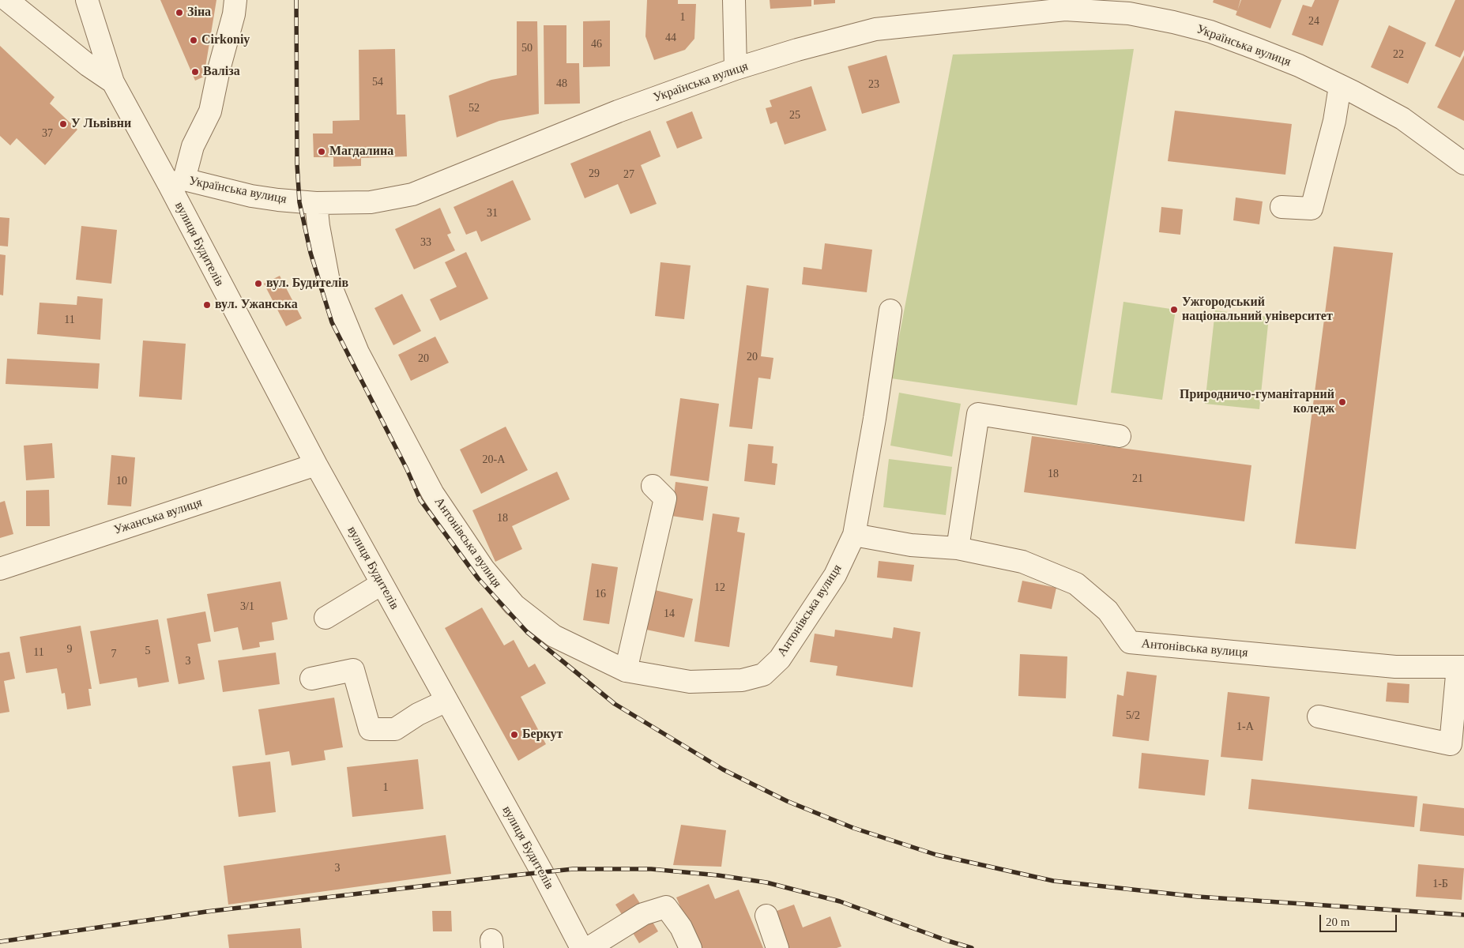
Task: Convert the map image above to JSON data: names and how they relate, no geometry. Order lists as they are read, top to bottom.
{
  "streets": {
    "street": [
      "Українська вулиця",
      "вулиця Будителів",
      "Ужанська вулиця",
      "Антонівська вулиця"
    ]
  },
  "crossings": [
    ["Українська вулиця", "вулиця Будителів"],
    ["Українська вулиця", "Антонівська вулиця"],
    ["вулиця Будителів", "Ужанська вулиця"]
  ],
  "places": [
    "Зіна",
    "Cirkoniy",
    "Валіза",
    "У Львівни",
    "Магдалина",
    "вул. Будителів",
    "вул. Ужанська",
    "Ужгородський національний університет",
    "Природничо-гуманітарний коледж",
    "Беркут"
  ],
  "house_numbers": [
    "1",
    "24",
    "44",
    "46",
    "50",
    "22",
    "54",
    "48",
    "23",
    "52",
    "25",
    "37",
    "29",
    "27",
    "31",
    "33",
    "11",
    "20",
    "20",
    "20-А",
    "18",
    "21",
    "10",
    "18",
    "12",
    "16",
    "3/1",
    "14",
    "9",
    "5",
    "11",
    "7",
    "3",
    "5/2",
    "1-А",
    "1",
    "3",
    "1-Б"
  ],
  "scale_bar": "20 m"
}
